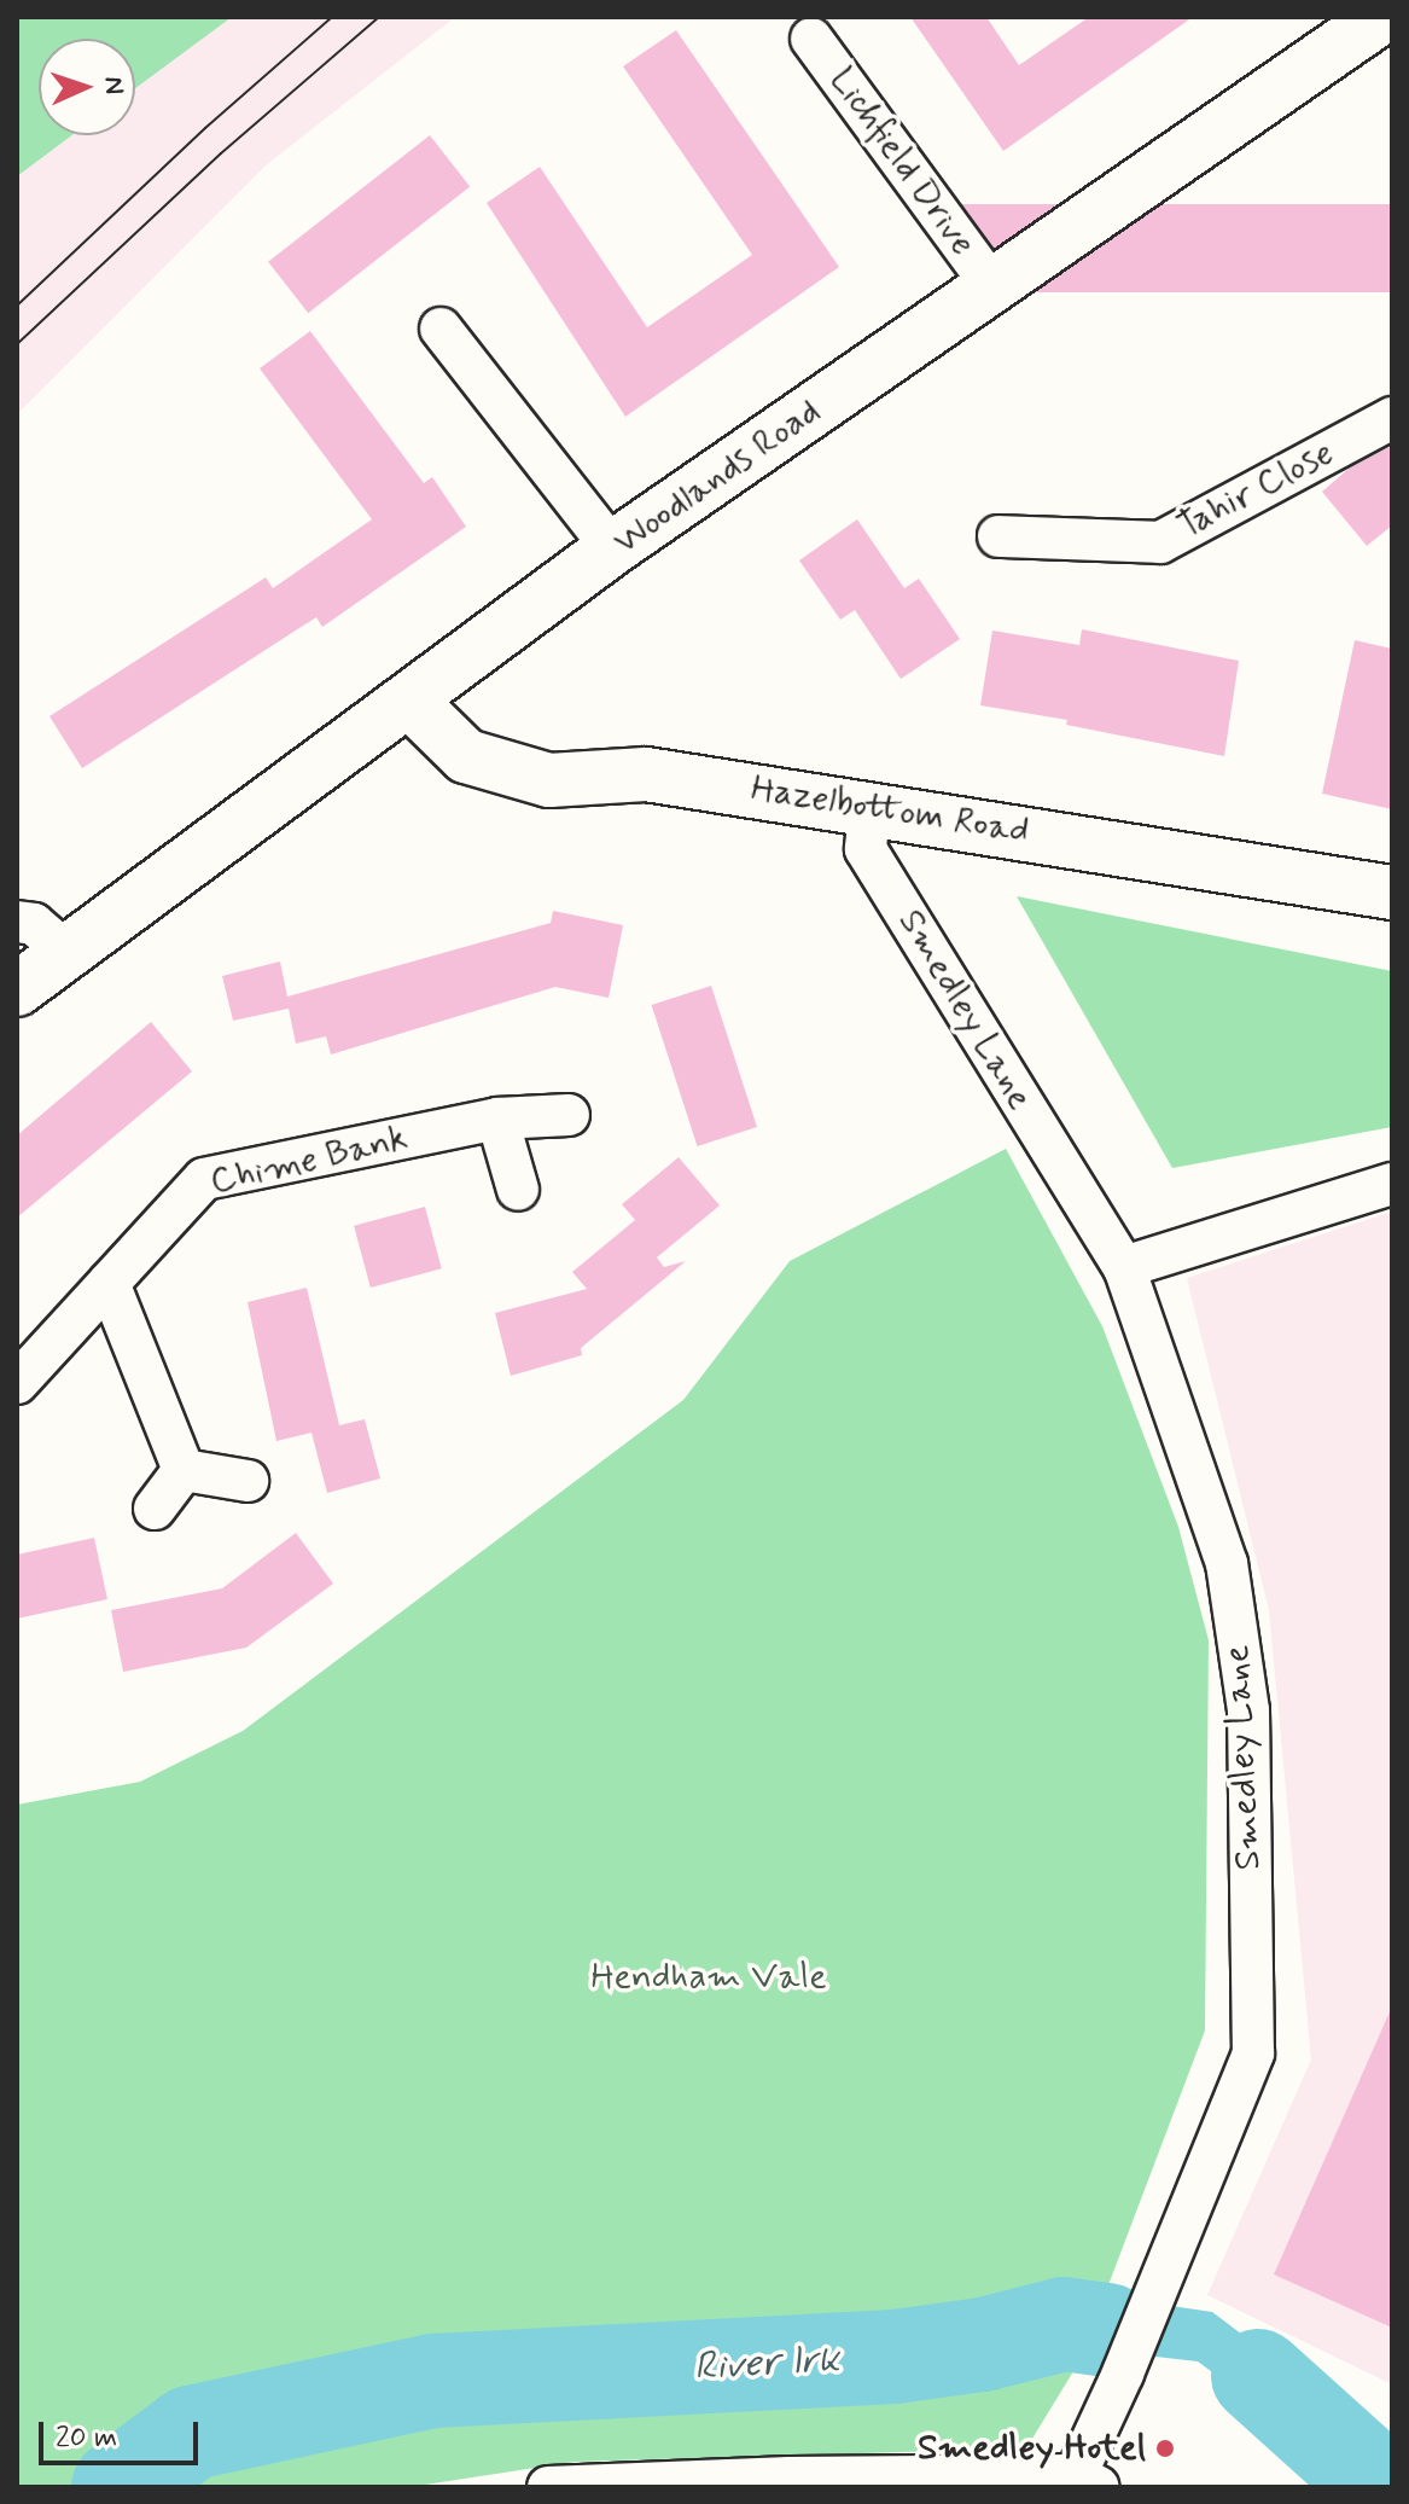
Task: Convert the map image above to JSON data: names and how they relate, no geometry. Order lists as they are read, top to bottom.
{
  "streets": {
    "street": [
      "Lichfield Drive",
      "Woodlands Road",
      "Tahir Close",
      "Hazelbottom Road",
      "Smedley Lane",
      "Chime Bank"
    ]
  },
  "crossings": [
    ["Lichfield Drive", "Woodlands Road"],
    ["Woodlands Road", "Hazelbottom Road"],
    ["Hazelbottom Road", "Smedley Lane"]
  ],
  "water": ["River Irk"],
  "parks": ["Hendham Vale"],
  "places": ["Smedley Hotel"],
  "scale_bar": "20 m",
  "north": "right"
}
